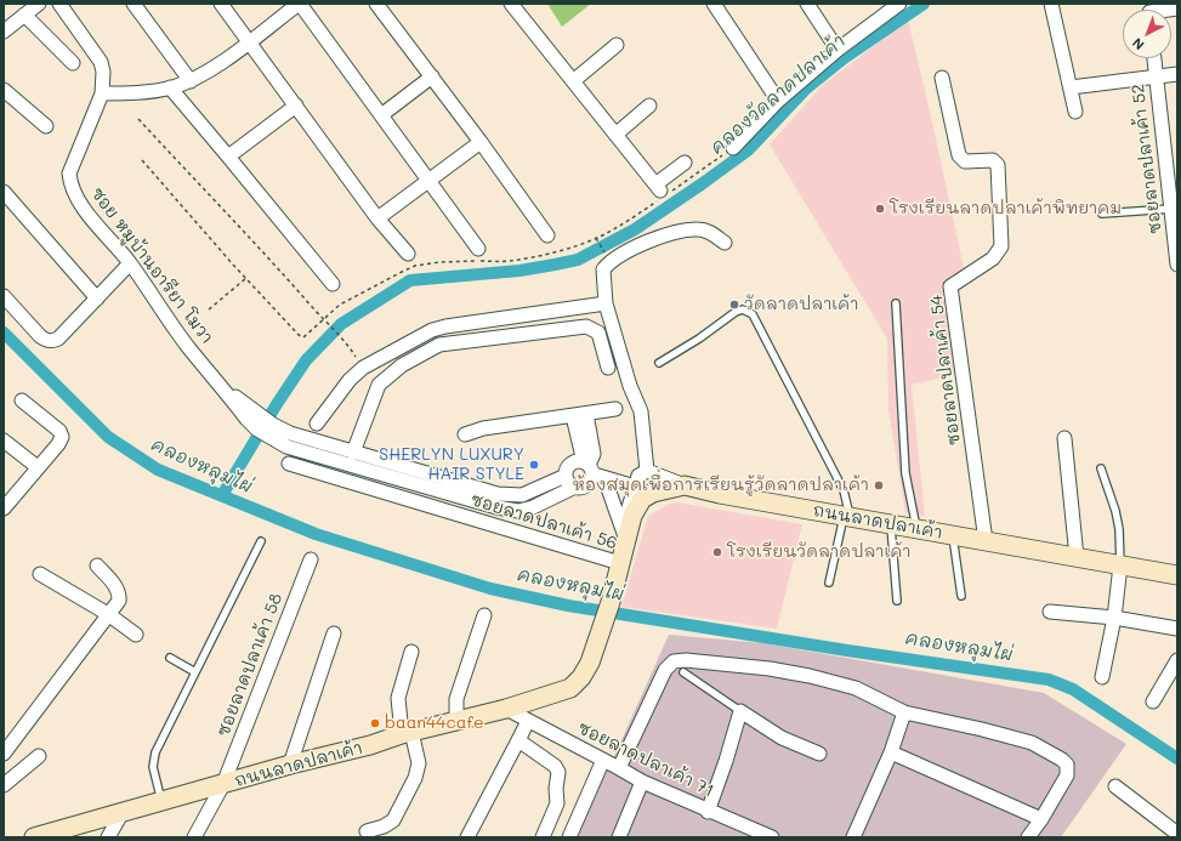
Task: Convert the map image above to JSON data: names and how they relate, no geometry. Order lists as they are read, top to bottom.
{
  "streets": {
    "main road": ["ถนนลาดปลาเค้า"],
    "street": [
      "ซอยลาดปลาเค้า 52",
      "ซอย หมูบ้านอารียา โมวา",
      "ซอยลาดปลาเค้า 54",
      "ซอยลาดปลาเค้า 56",
      "ซอยลาดปลาเค้า 58",
      "ซอยลาดปลาเค้า 71"
    ]
  },
  "crossings": [
    ["ซอยลาดปลาเค้า 54", "ถนนลาดปลาเค้า"],
    ["ซอยลาดปลาเค้า 56", "ถนนลาดปลาเค้า"],
    ["ถนนลาดปลาเค้า", "ซอยลาดปลาเค้า 58"],
    ["ถนนลาดปลาเค้า", "ซอยลาดปลาเค้า 71"]
  ],
  "water": ["คลองวัดลาดปลาเค้า", "คลองหลุมไผ่"],
  "places": [
    "โรงเรียนลาดปลาเค้าพิทยาคม",
    "วัดลาดปลาเค้า",
    "SHERLYN LUXURY HAIR STYLE",
    "ห้องสมุดเพื่อการเรียนรู้วัดลาดปลาเค้า",
    "โรงเรียนวัดลาดปลาเค้า",
    "baan44cafe"
  ],
  "north": "bottom left"
}
